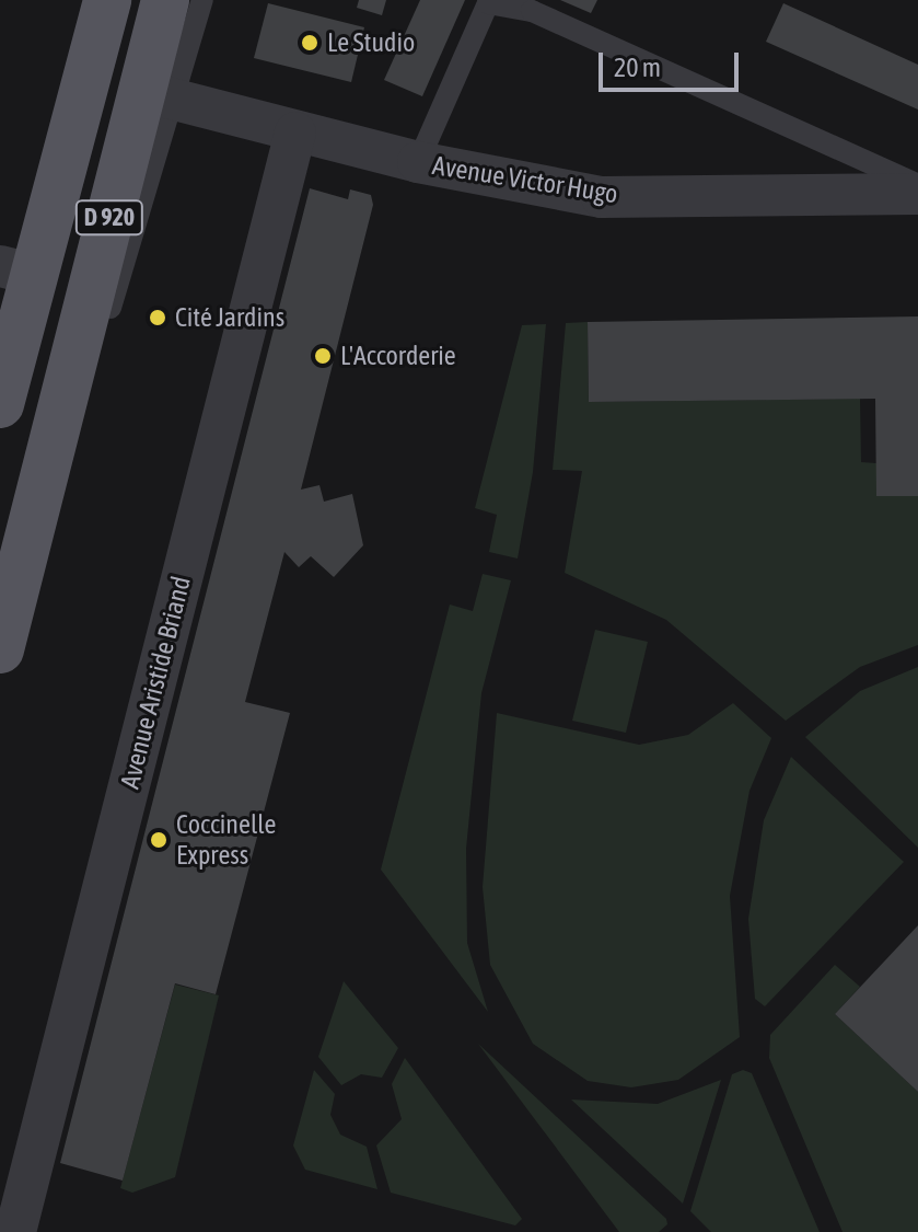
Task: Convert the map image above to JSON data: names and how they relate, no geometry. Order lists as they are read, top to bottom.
{
  "streets": {
    "main road": ["D 920"],
    "street": ["Avenue Victor Hugo", "Avenue Aristide Briand"]
  },
  "crossings": [
    ["Avenue Victor Hugo", "D 920"],
    ["Avenue Victor Hugo", "Avenue Aristide Briand"]
  ],
  "places": [
    "Le Studio",
    "Cité Jardins",
    "L'Accorderie",
    "Coccinelle Express"
  ],
  "scale_bar": "20 m"
}
